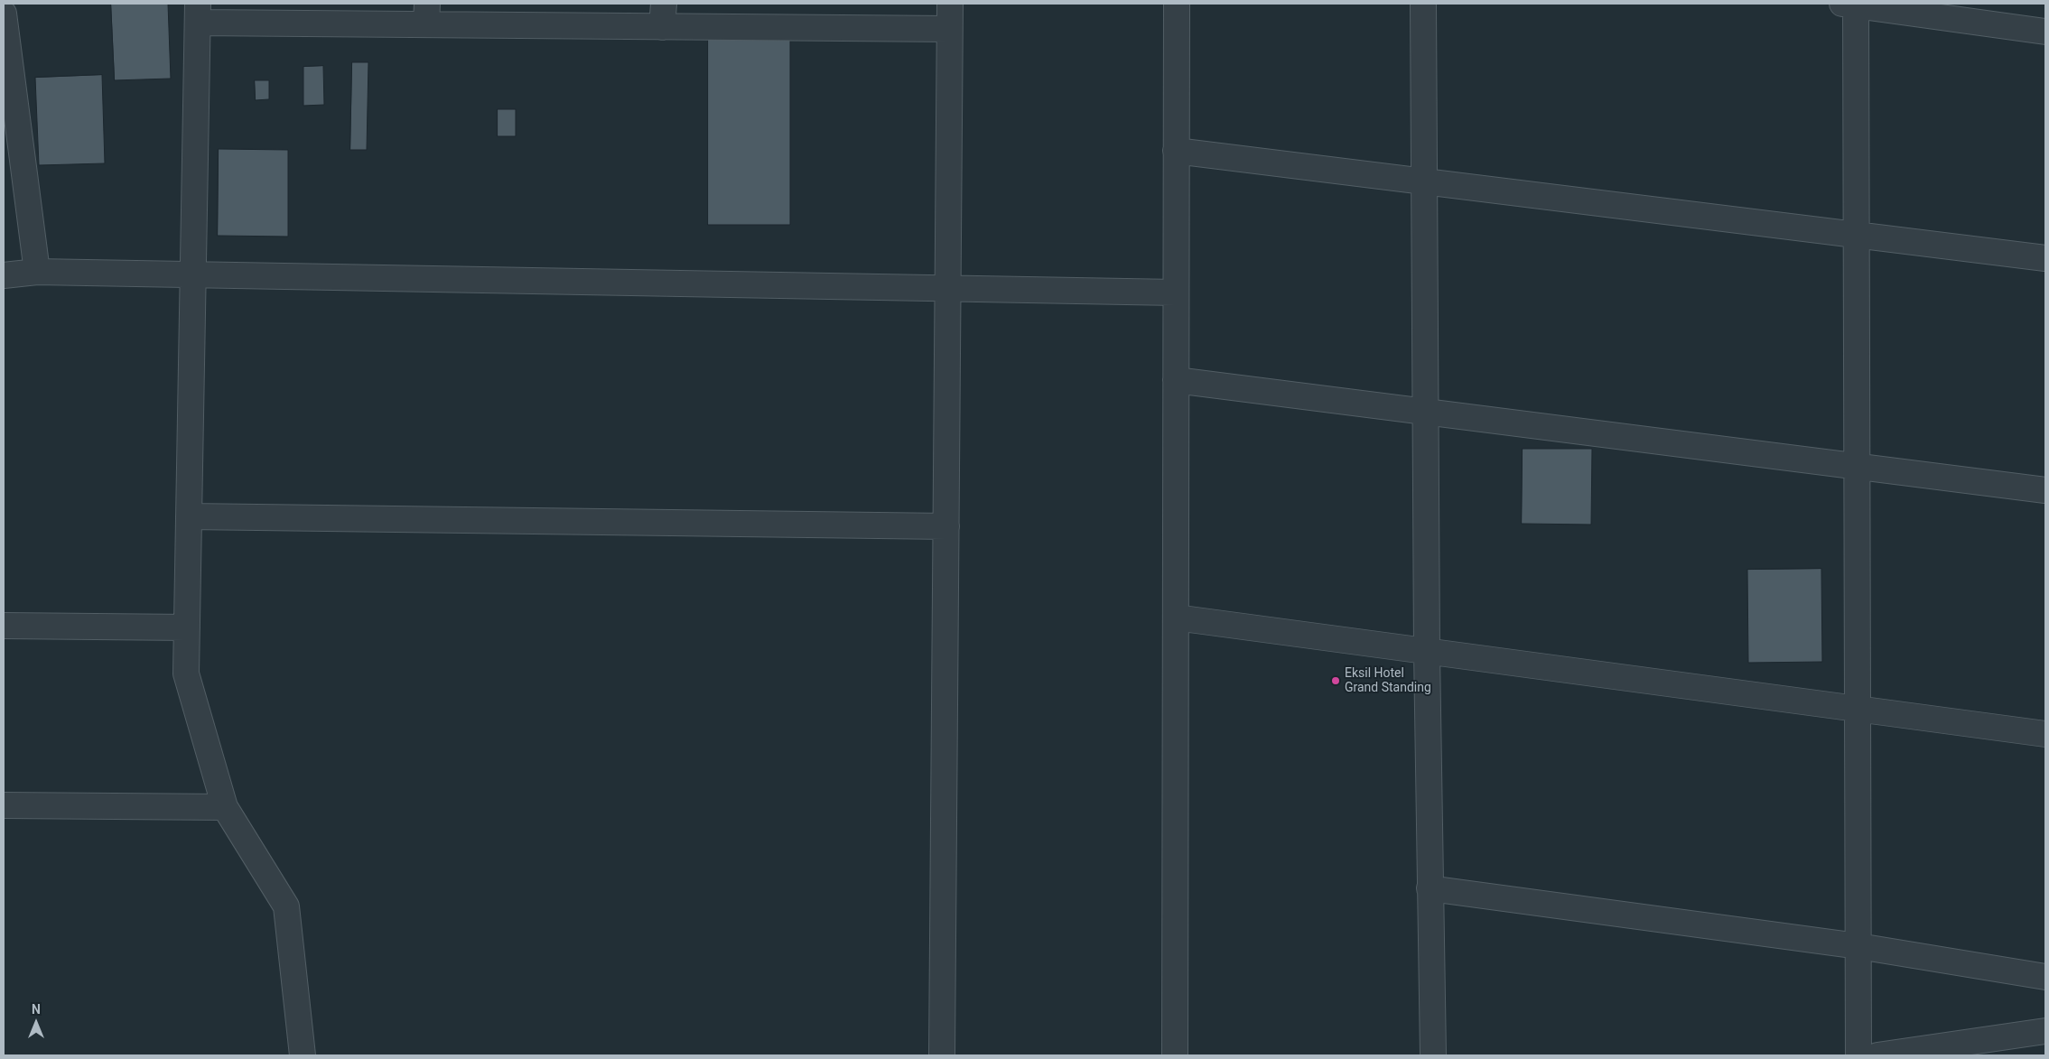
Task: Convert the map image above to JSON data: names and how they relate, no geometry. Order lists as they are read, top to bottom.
{
  "places": ["Eksil Hotel Grand Standing"],
  "north": "top"
}
